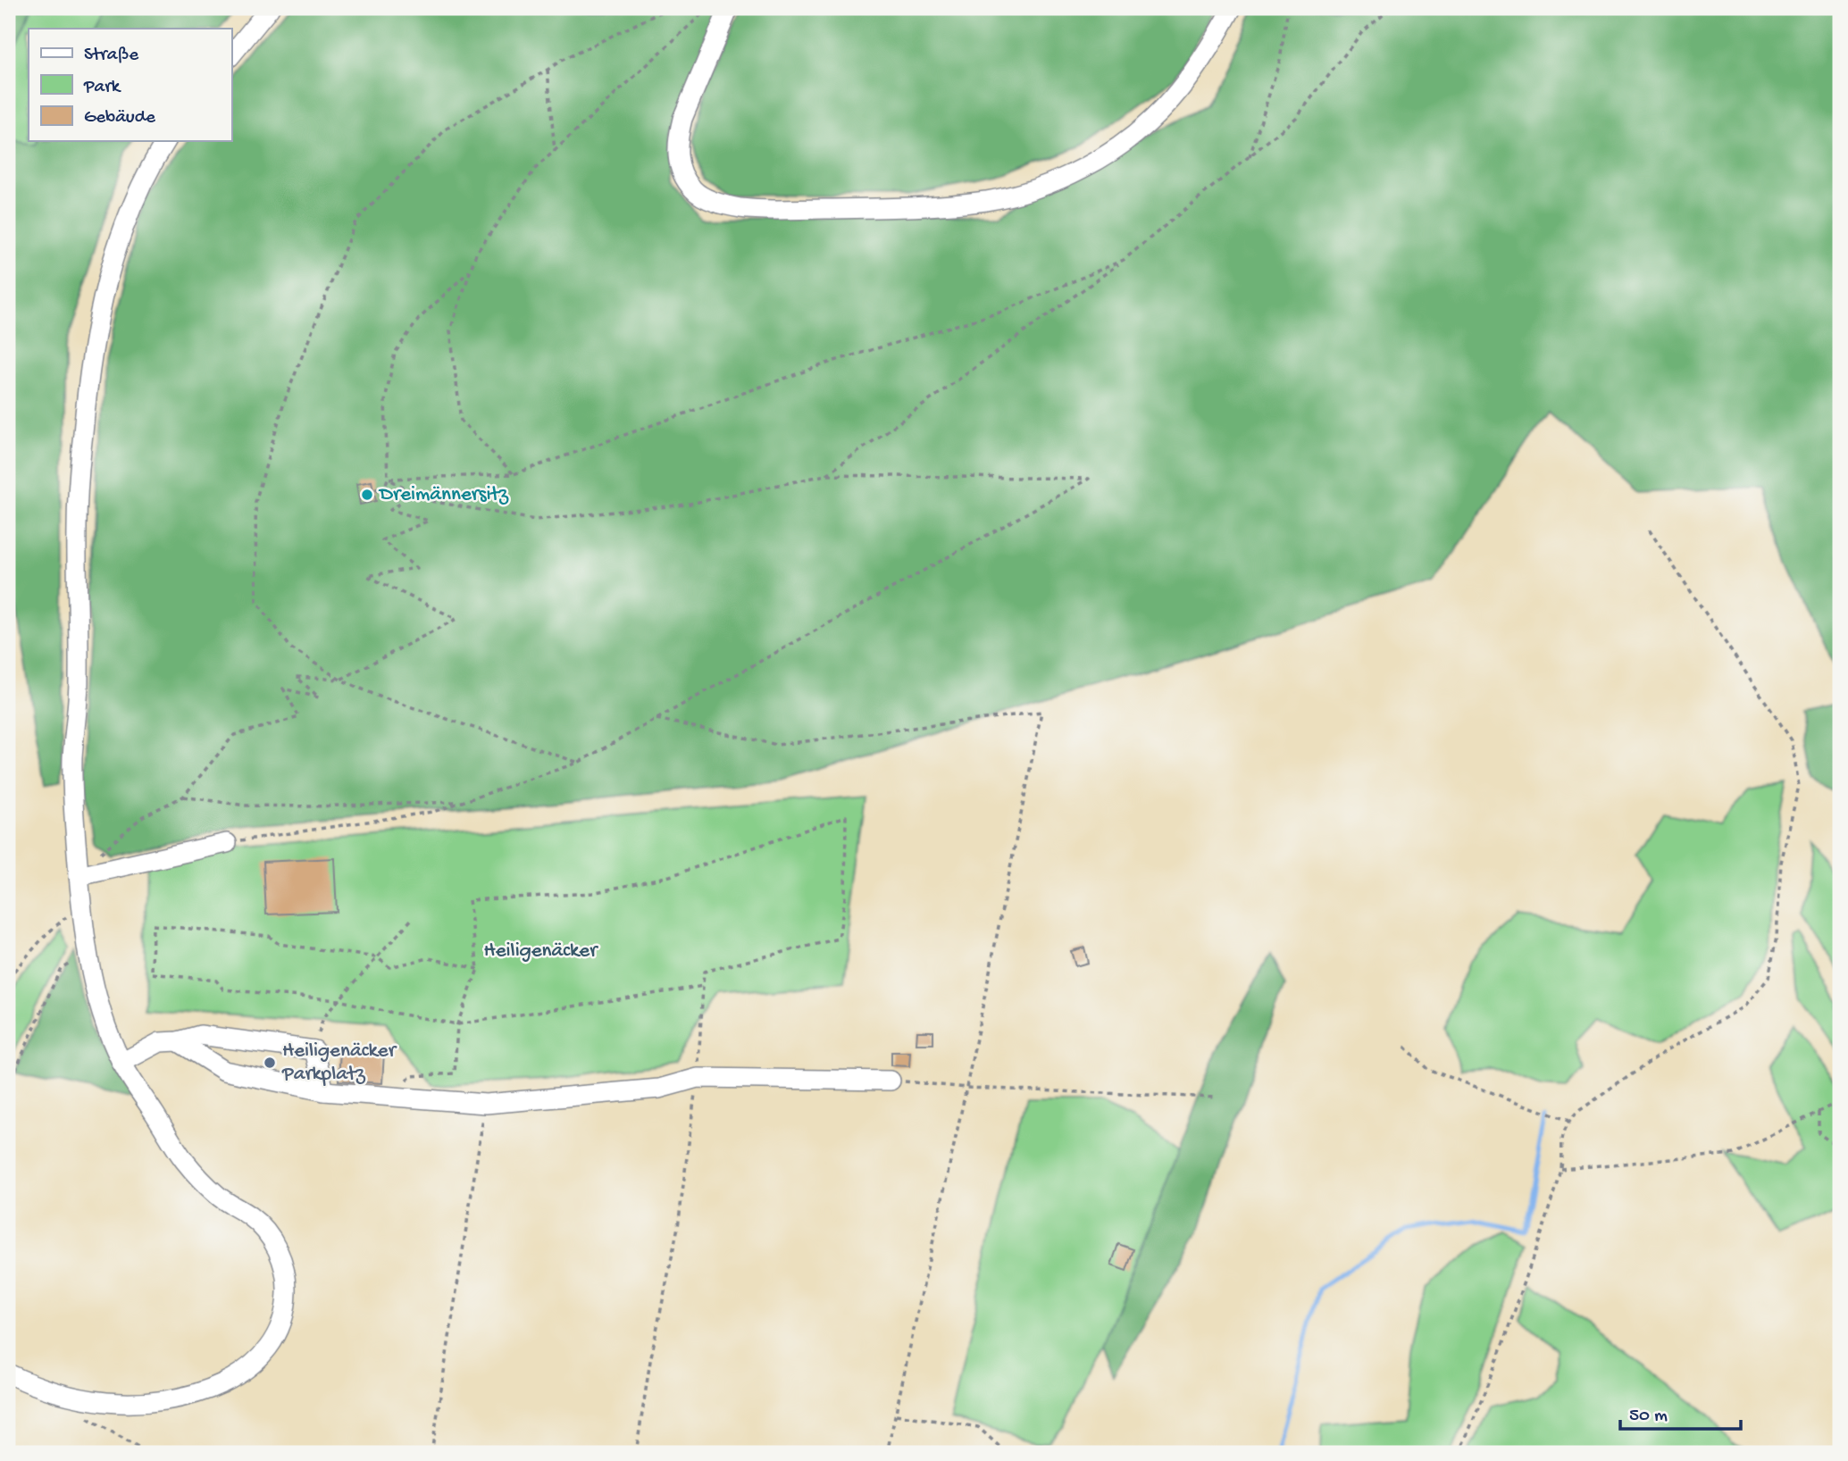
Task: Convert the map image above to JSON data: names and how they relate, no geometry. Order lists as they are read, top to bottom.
{
  "parks": ["Heiligenäcker"],
  "places": ["Dreimännersitz", "Heiligenäcker Parkplatz"],
  "legend": ["Straße", "Park", "Gebäude"],
  "scale_bar": "50 m"
}
